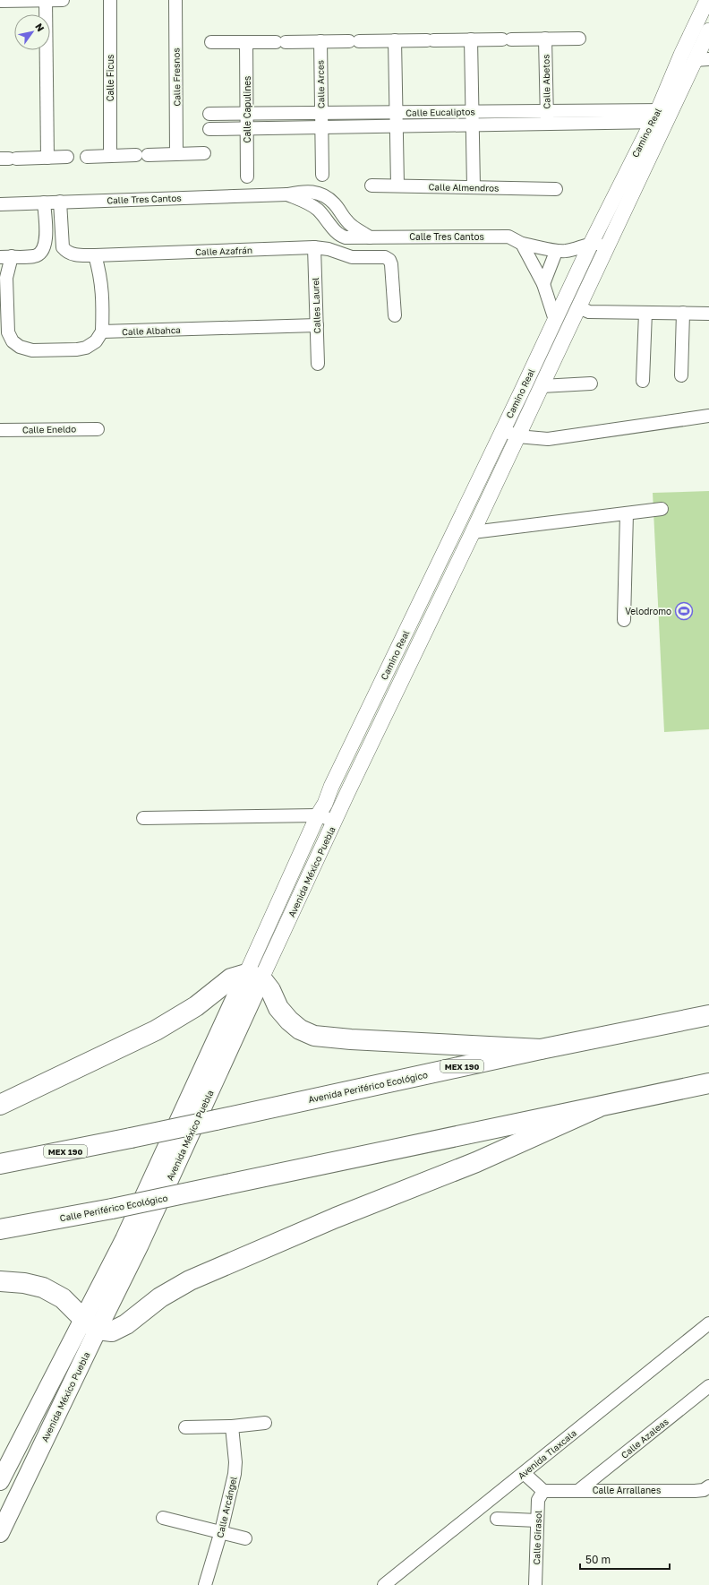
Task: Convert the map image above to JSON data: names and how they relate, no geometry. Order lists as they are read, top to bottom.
{
  "streets": {
    "highway": ["MEX 190", "Avenida Periférico Ecológico", "Calle Periférico Ecológico"],
    "main road": ["Avenida México Puebla"],
    "street": [
      "Calle Fresnos",
      "Calle Ficus",
      "Calle Abetos",
      "Calle Arces",
      "Calle Capulines",
      "Calle Eucaliptos",
      "Camino Real",
      "Calle Almendros",
      "Calle Tres Cantos",
      "Calle Azafrán",
      "Calles Laurel",
      "Calle Albahca",
      "Calle Eneldo",
      "Calle Azaleas",
      "Avenida Tlaxcala",
      "Calle Arrallanes",
      "Calle Arcángel",
      "Calle Girasol"
    ]
  },
  "crossings": [
    ["Calle Abetos", "Calle Eucaliptos"],
    ["Calle Arces", "Calle Eucaliptos"],
    ["Calle Capulines", "Calle Eucaliptos"],
    ["Calle Eucaliptos", "Camino Real"],
    ["Camino Real", "Calle Tres Cantos"],
    ["Camino Real", "Avenida México Puebla"],
    ["Calle Azafrán", "Calles Laurel"],
    ["Calles Laurel", "Calle Albahca"],
    ["Calle Azaleas", "Calle Arrallanes"],
    ["Calle Arrallanes", "Calle Girasol"]
  ],
  "places": {
    "sports": ["Velodromo"]
  },
  "scale_bar": "50 m",
  "north": "top right"
}
